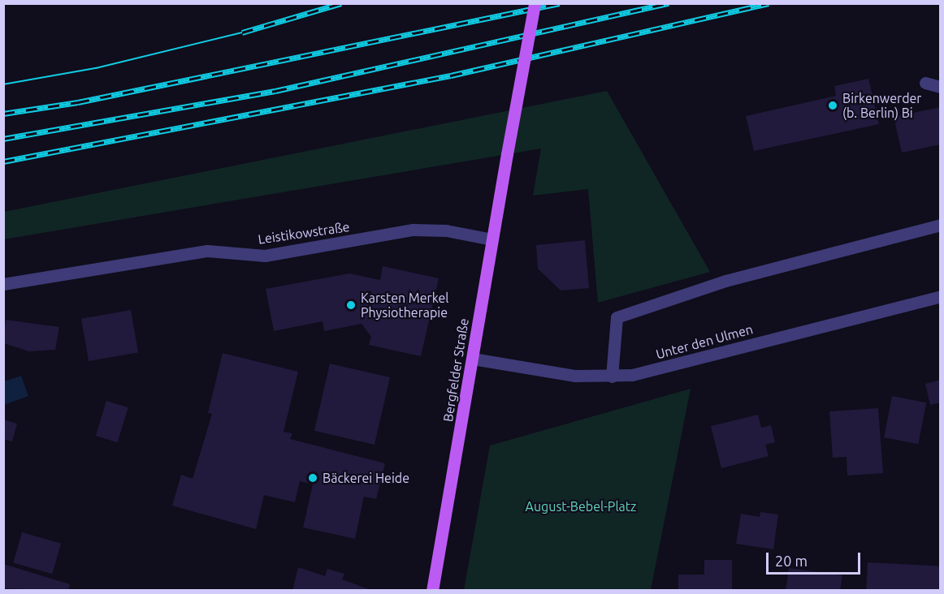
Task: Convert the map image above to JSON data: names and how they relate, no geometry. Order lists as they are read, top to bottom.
{
  "streets": {
    "main road": ["Bergfelder Straße"],
    "street": ["Leistikowstraße", "Unter den Ulmen"]
  },
  "crossings": [
    ["Leistikowstraße", "Bergfelder Straße"],
    ["Unter den Ulmen", "Bergfelder Straße"]
  ],
  "parks": ["August-Bebel-Platz"],
  "places": ["Birkenwerder (b. Berlin) Bi", "Karsten Merkel Physiotherapie", "Bäckerei Heide"],
  "scale_bar": "20 m"
}
